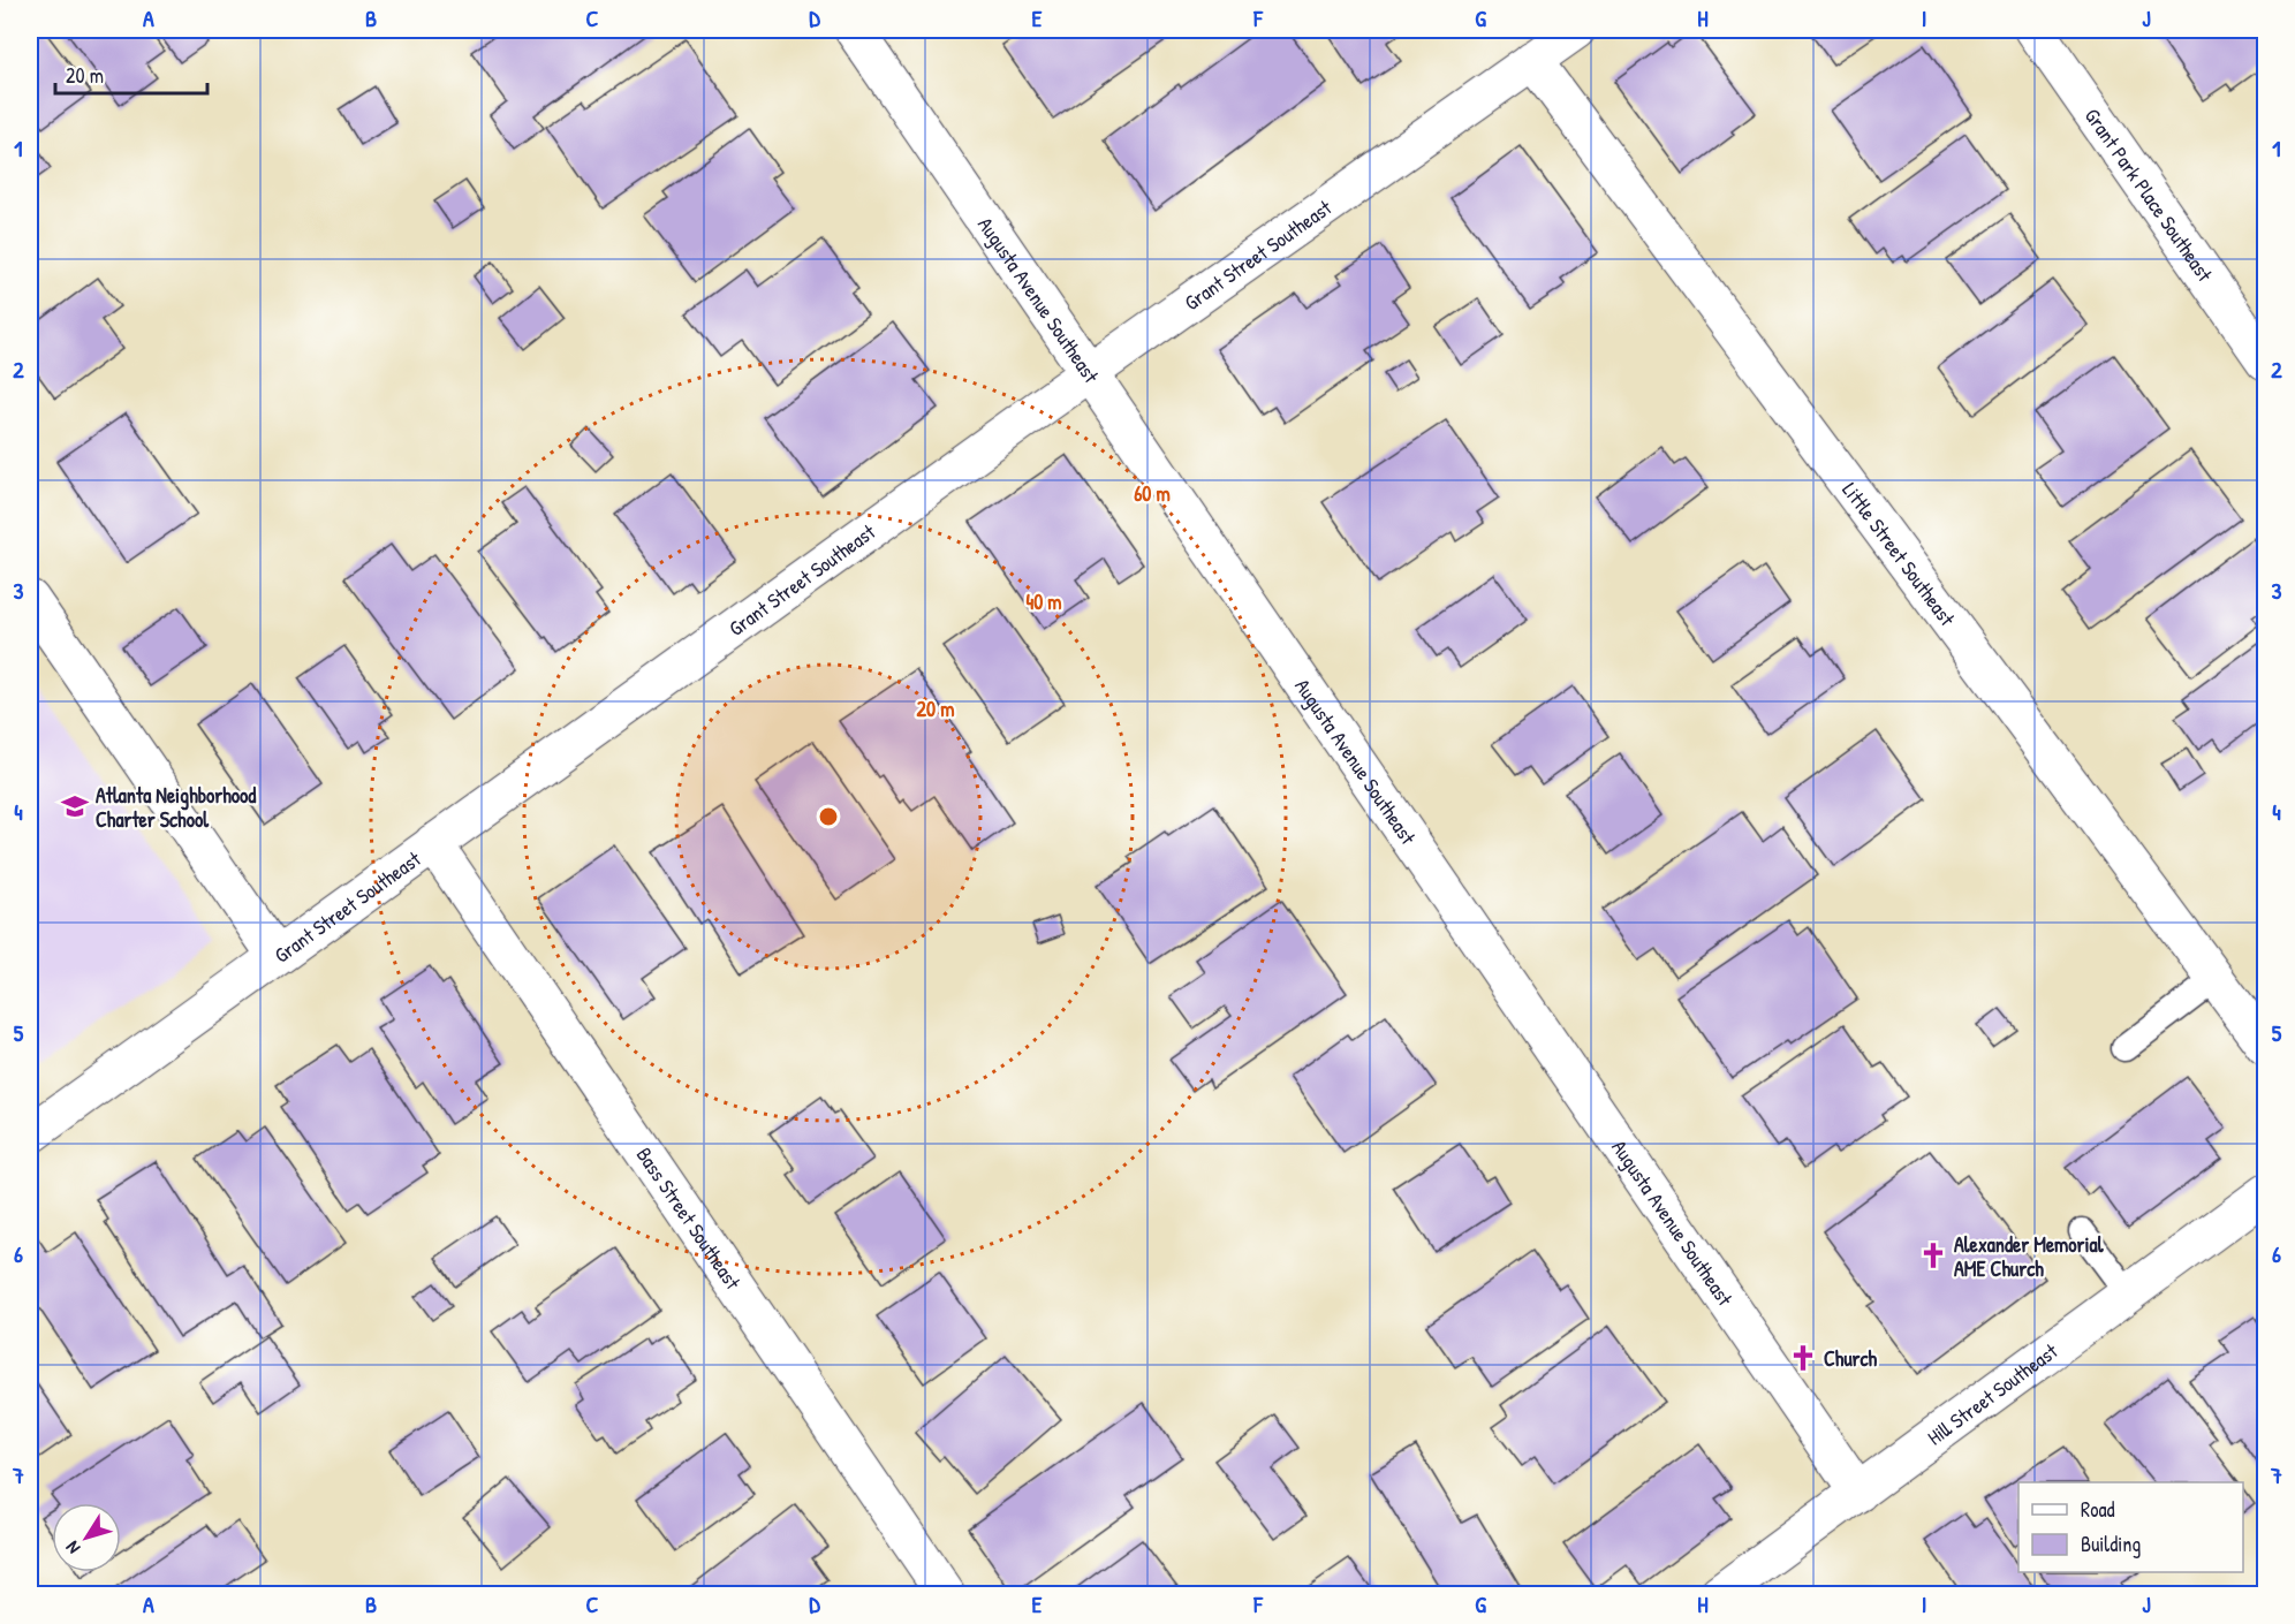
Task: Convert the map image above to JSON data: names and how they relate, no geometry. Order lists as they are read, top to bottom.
{
  "streets": {
    "street": [
      "Grant Park Place Southeast",
      "Grant Street Southeast",
      "Augusta Avenue Southeast",
      "Little Street Southeast",
      "Bass Street Southeast",
      "Hill Street Southeast"
    ]
  },
  "crossings": [
    ["Grant Street Southeast", "Augusta Avenue Southeast"],
    ["Grant Street Southeast", "Little Street Southeast"],
    ["Grant Street Southeast", "Bass Street Southeast"],
    ["Augusta Avenue Southeast", "Hill Street Southeast"]
  ],
  "places": {
    "school or university": ["Atlanta Neighborhood Charter School"],
    "church": ["Alexander Memorial AME Church", "Church"]
  },
  "legend": ["Road", "Building"],
  "scale_bar": "20 m",
  "north": "bottom left",
  "grid": {
    "columns": [
      "A",
      "B",
      "C",
      "D",
      "E",
      "F",
      "G",
      "H",
      "I",
      "J"
    ],
    "rows": [
      "1",
      "2",
      "3",
      "4",
      "5",
      "6",
      "7"
    ]
  },
  "rings": ["60 m", "40 m", "20 m"]
}
